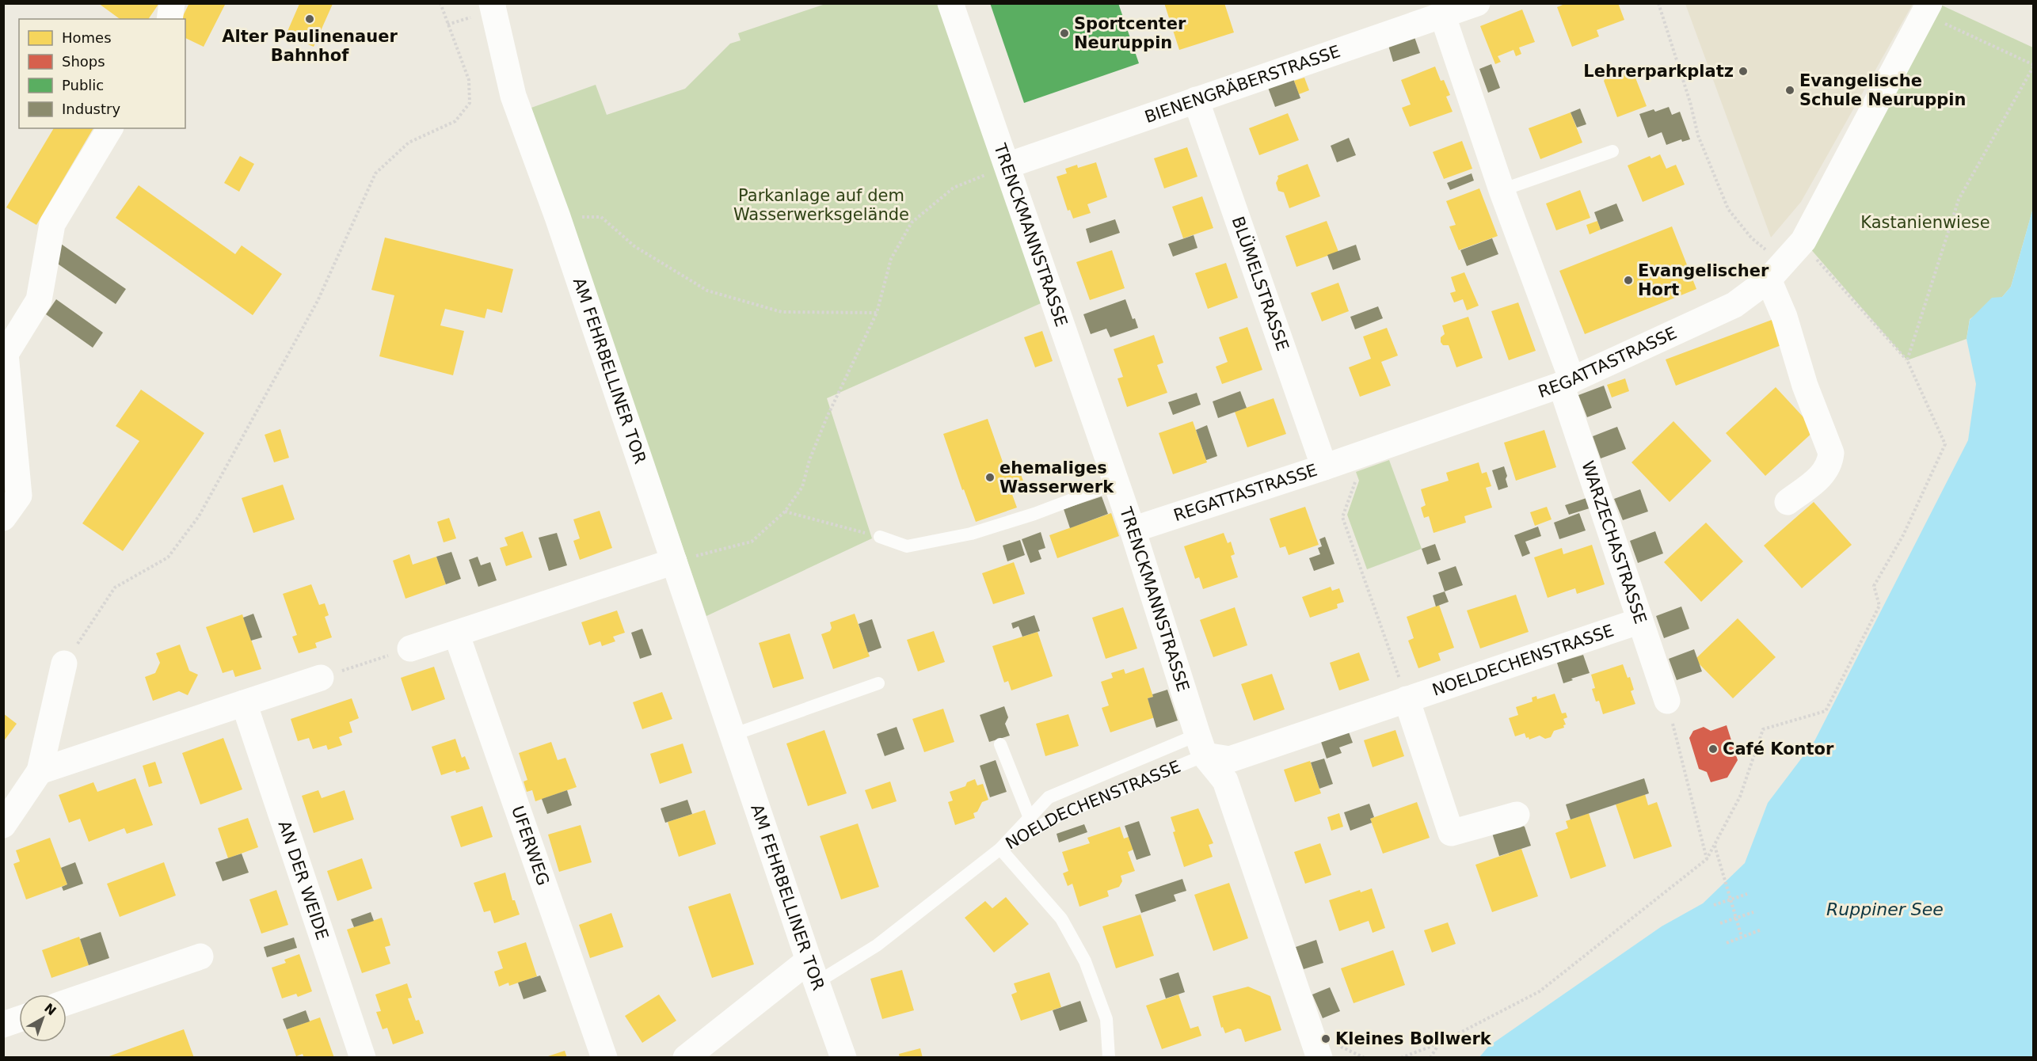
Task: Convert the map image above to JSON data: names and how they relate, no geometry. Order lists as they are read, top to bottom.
{
  "streets": {
    "street": [
      "BIENENGRÄBERSTRASSE",
      "TRENCKMANNSTRASSE",
      "BLÜMELSTRASSE",
      "REGATTASTRASSE",
      "AM FEHRBELLINER TOR",
      "WARZECHASTRASSE",
      "NOELDECHENSTRASSE",
      "UFERWEG",
      "AN DER WEIDE"
    ]
  },
  "crossings": [
    ["BIENENGRÄBERSTRASSE", "TRENCKMANNSTRASSE"],
    ["BIENENGRÄBERSTRASSE", "BLÜMELSTRASSE"],
    ["BIENENGRÄBERSTRASSE", "WARZECHASTRASSE"],
    ["TRENCKMANNSTRASSE", "REGATTASTRASSE"],
    ["TRENCKMANNSTRASSE", "NOELDECHENSTRASSE"],
    ["BLÜMELSTRASSE", "REGATTASTRASSE"],
    ["REGATTASTRASSE", "WARZECHASTRASSE"],
    ["WARZECHASTRASSE", "NOELDECHENSTRASSE"]
  ],
  "water": ["Ruppiner See"],
  "parks": ["Parkanlage auf dem Wasserwerksgelände", "Kastanienwiese"],
  "places": [
    "Alter Paulinenauer Bahnhof",
    "Sportcenter Neuruppin",
    "Lehrerparkplatz",
    "Evangelische Schule Neuruppin",
    "Evangelischer Hort",
    "ehemaliges Wasserwerk",
    "Café Kontor",
    "Kleines Bollwerk"
  ],
  "legend": [
    "Homes",
    "Shops",
    "Public",
    "Industry"
  ],
  "north": "top right"
}
